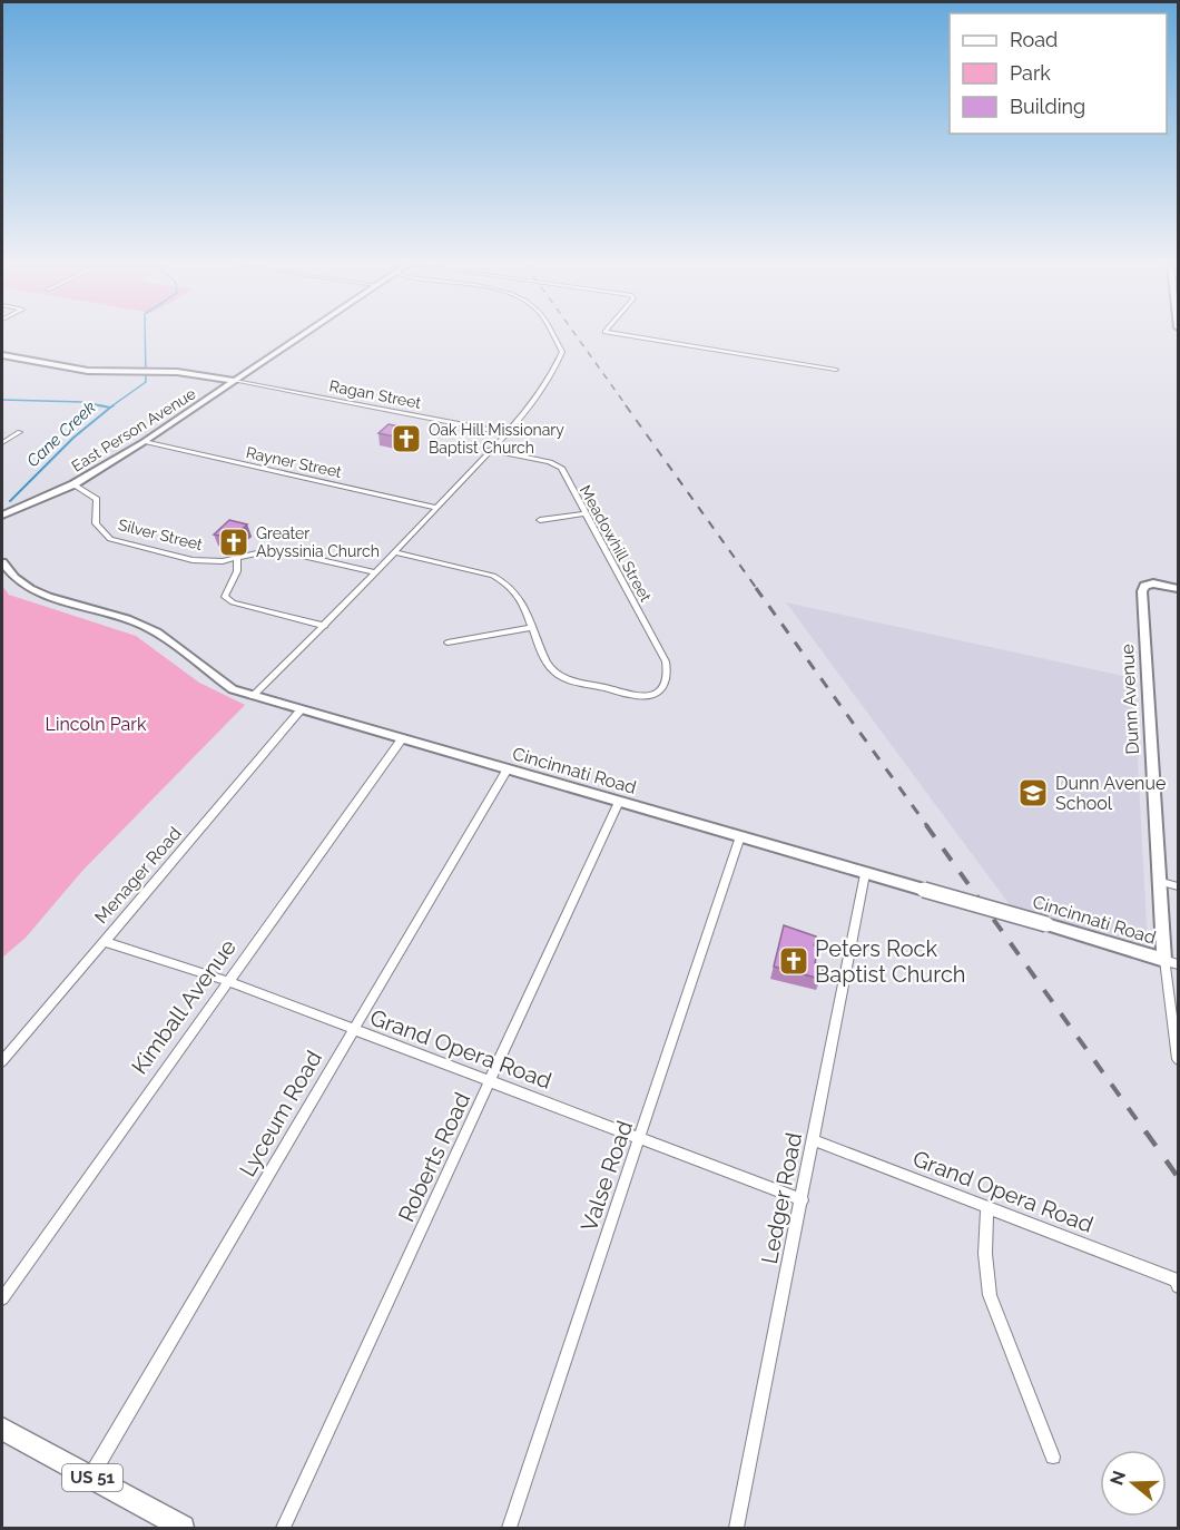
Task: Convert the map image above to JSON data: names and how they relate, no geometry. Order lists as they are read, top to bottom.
{
  "streets": {
    "main road": ["US 51"],
    "street": [
      "Ragan Street",
      "East Person Avenue",
      "Rayner Street",
      "Silver Street",
      "Meadowhill Street",
      "Dunn Avenue",
      "Cincinnati Road",
      "Menager Road",
      "Kimball Avenue",
      "Grand Opera Road",
      "Lyceum Road",
      "Roberts Road",
      "Valse Road",
      "Ledger Road"
    ]
  },
  "crossings": [
    ["Ragan Street", "East Person Avenue"],
    ["East Person Avenue", "Rayner Street"],
    ["East Person Avenue", "Silver Street"],
    ["Dunn Avenue", "Cincinnati Road"],
    ["Cincinnati Road", "Menager Road"],
    ["Cincinnati Road", "Kimball Avenue"],
    ["Cincinnati Road", "Lyceum Road"],
    ["Cincinnati Road", "Roberts Road"],
    ["Cincinnati Road", "Valse Road"],
    ["Cincinnati Road", "Ledger Road"],
    ["Menager Road", "Grand Opera Road"],
    ["Kimball Avenue", "Grand Opera Road"],
    ["Grand Opera Road", "Lyceum Road"],
    ["Grand Opera Road", "Roberts Road"],
    ["Grand Opera Road", "Valse Road"],
    ["Grand Opera Road", "Ledger Road"],
    ["Lyceum Road", "US 51"]
  ],
  "water": ["Cane Creek"],
  "parks": ["Lincoln Park"],
  "places": {
    "church": ["Oak Hill Missionary Baptist Church", "Greater Abyssinia Church", "Peters Rock Baptist Church"],
    "school or university": ["Dunn Avenue School"]
  },
  "legend": ["Road", "Park", "Building"],
  "north": "left"
}
